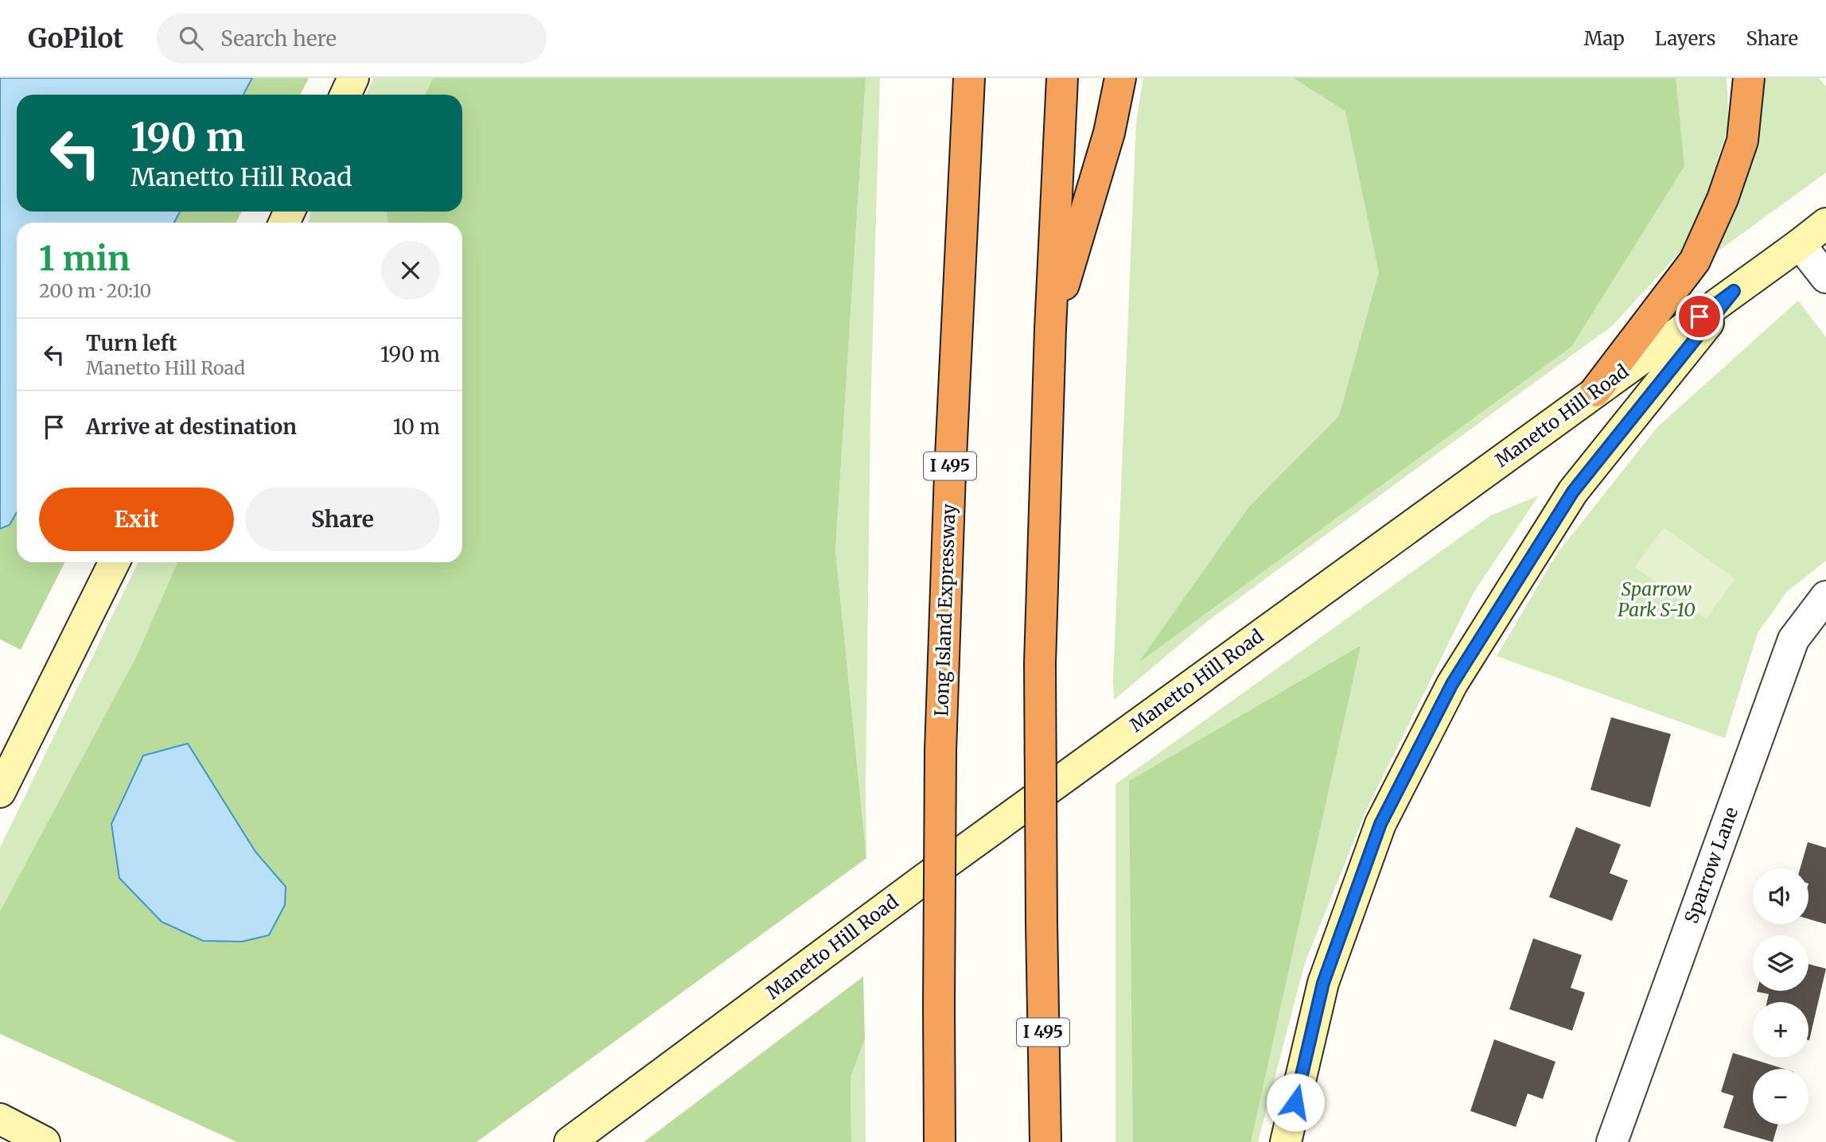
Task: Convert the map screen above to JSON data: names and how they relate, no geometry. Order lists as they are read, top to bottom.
{
  "streets": {
    "highway": ["I 495", "Long Island Expressway"],
    "main road": ["Manetto Hill Road"],
    "street": ["Sparrow Lane"]
  },
  "parks": ["Sparrow Park S-10"],
  "page": {
    "header": "GoPilot",
    "search": "Search here",
    "nav": ["Map", "Layers", "Share"],
    "turn": ["190 m", "Manetto Hill Road"],
    "heading": ["1 min", "200 m · 20:10"],
    "list": [
      {
        "name": "Turn left",
        "note": "Manetto Hill Road",
        "value": "190 m"
      },
      {
        "name": "Arrive at destination",
        "value": "10 m"
      }
    ],
    "buttons": ["Exit", "Share"],
    "map_buttons": ["+", "−"]
  }
}
